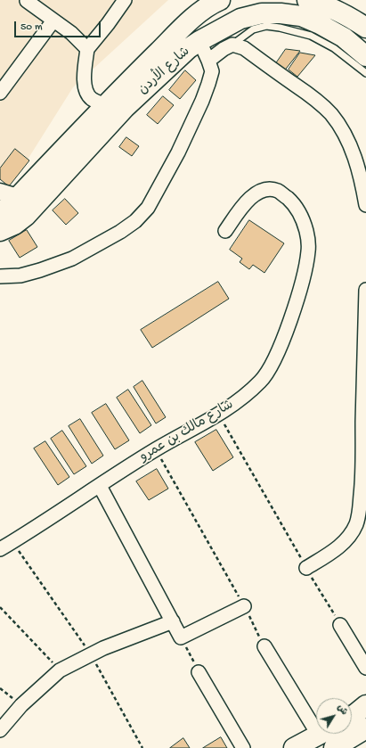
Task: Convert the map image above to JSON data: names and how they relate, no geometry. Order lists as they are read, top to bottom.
{
  "streets": {
    "highway": ["شارع الأردن"],
    "street": ["شارع مالك بن عمرو"]
  },
  "scale_bar": "50 m",
  "north": "top right"
}
